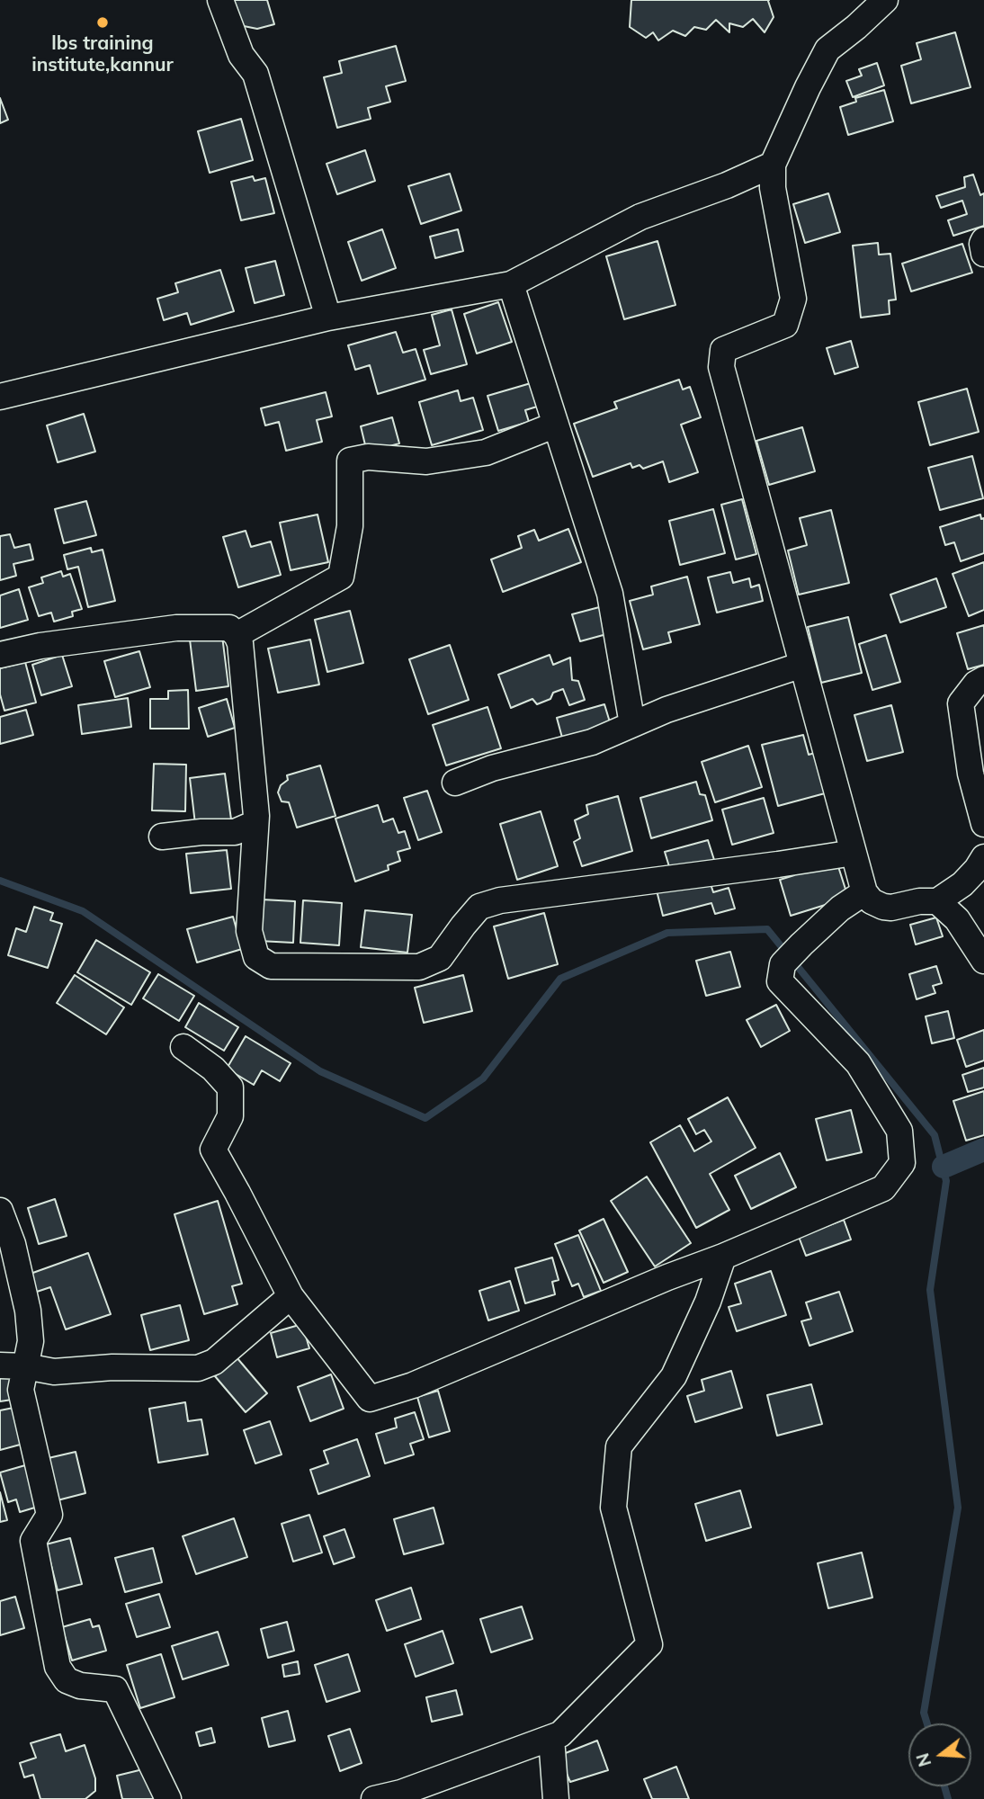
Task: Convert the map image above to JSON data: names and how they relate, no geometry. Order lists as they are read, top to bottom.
{
  "places": ["lbs training institute,kannur"],
  "north": "left"
}
